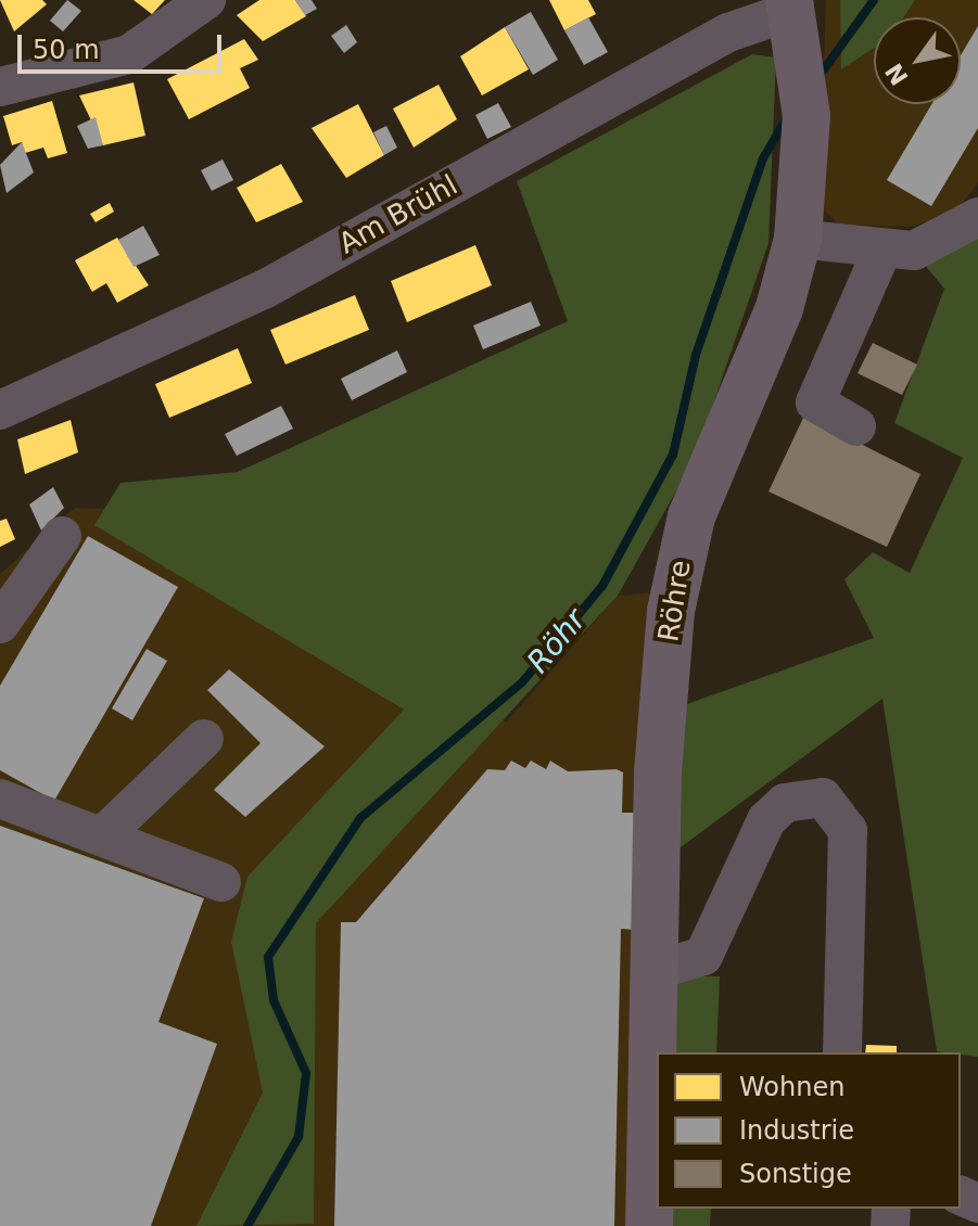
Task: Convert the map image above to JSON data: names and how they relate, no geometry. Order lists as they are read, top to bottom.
{
  "streets": {
    "main road": ["Röhre"],
    "street": ["Am Brühl"]
  },
  "crossings": [
    ["Am Brühl", "Röhre"]
  ],
  "water": ["Röhr"],
  "legend": ["Wohnen", "Industrie", "Sonstige"],
  "scale_bar": "50 m",
  "north": "bottom left"
}
